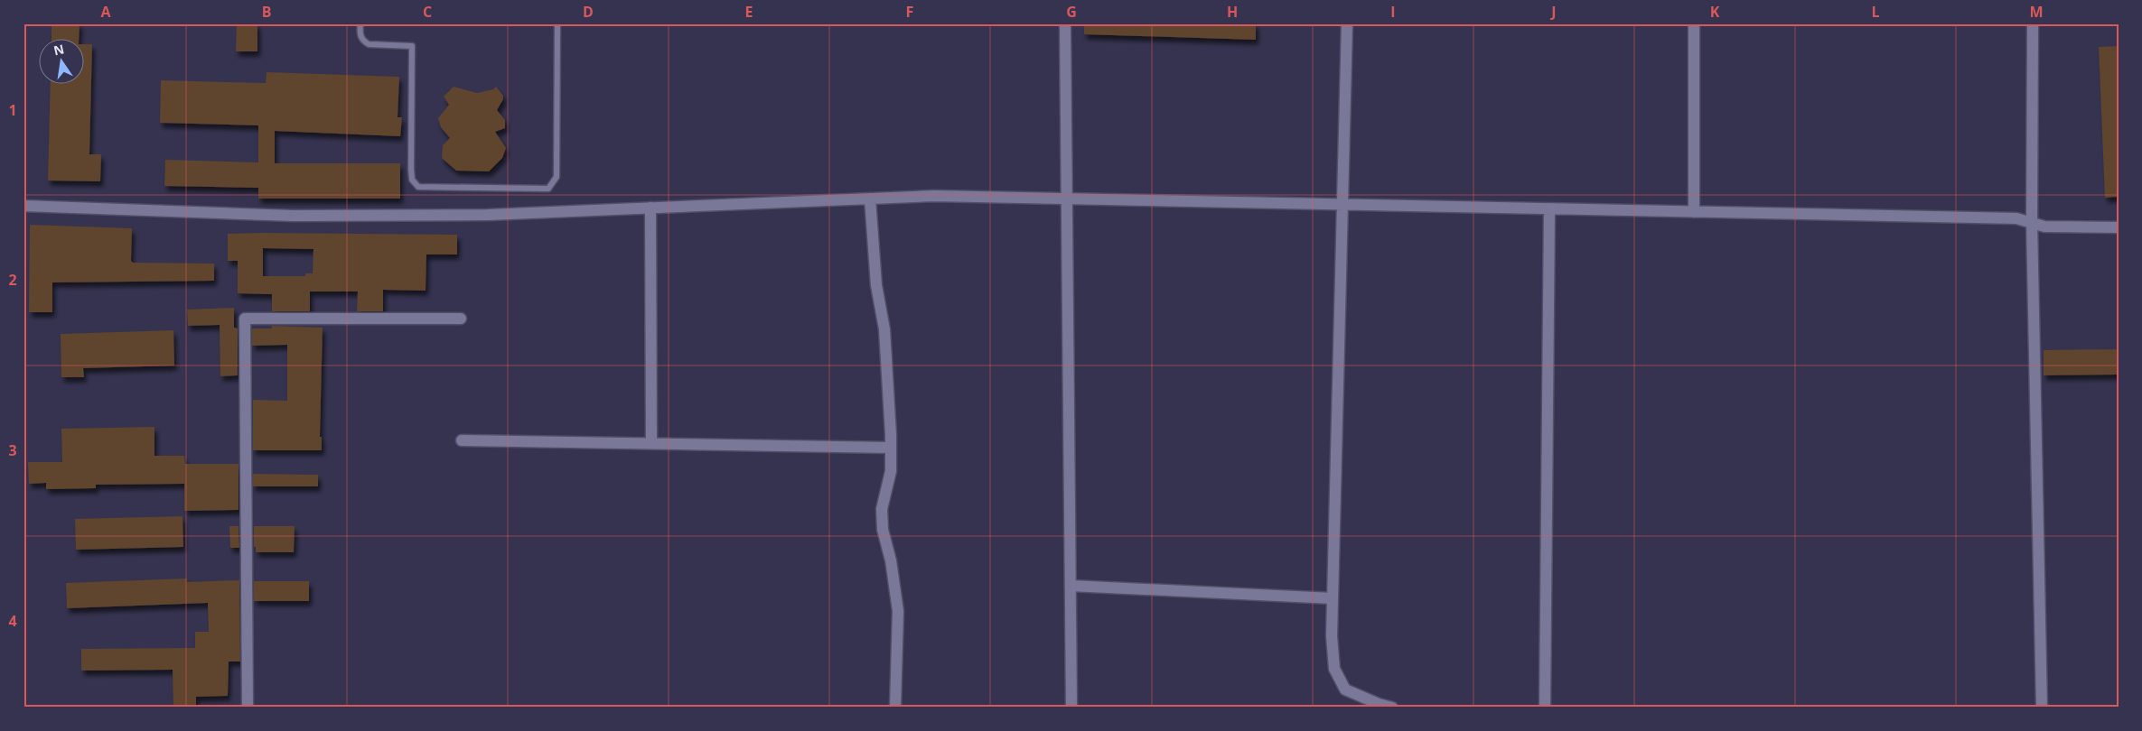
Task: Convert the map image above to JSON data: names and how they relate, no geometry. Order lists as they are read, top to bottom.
{
  "north": "top",
  "grid": {
    "columns": [
      "A",
      "B",
      "C",
      "D",
      "E",
      "F",
      "G",
      "H",
      "I",
      "J",
      "K",
      "L",
      "M"
    ],
    "rows": [
      "1",
      "2",
      "3",
      "4"
    ]
  }
}
